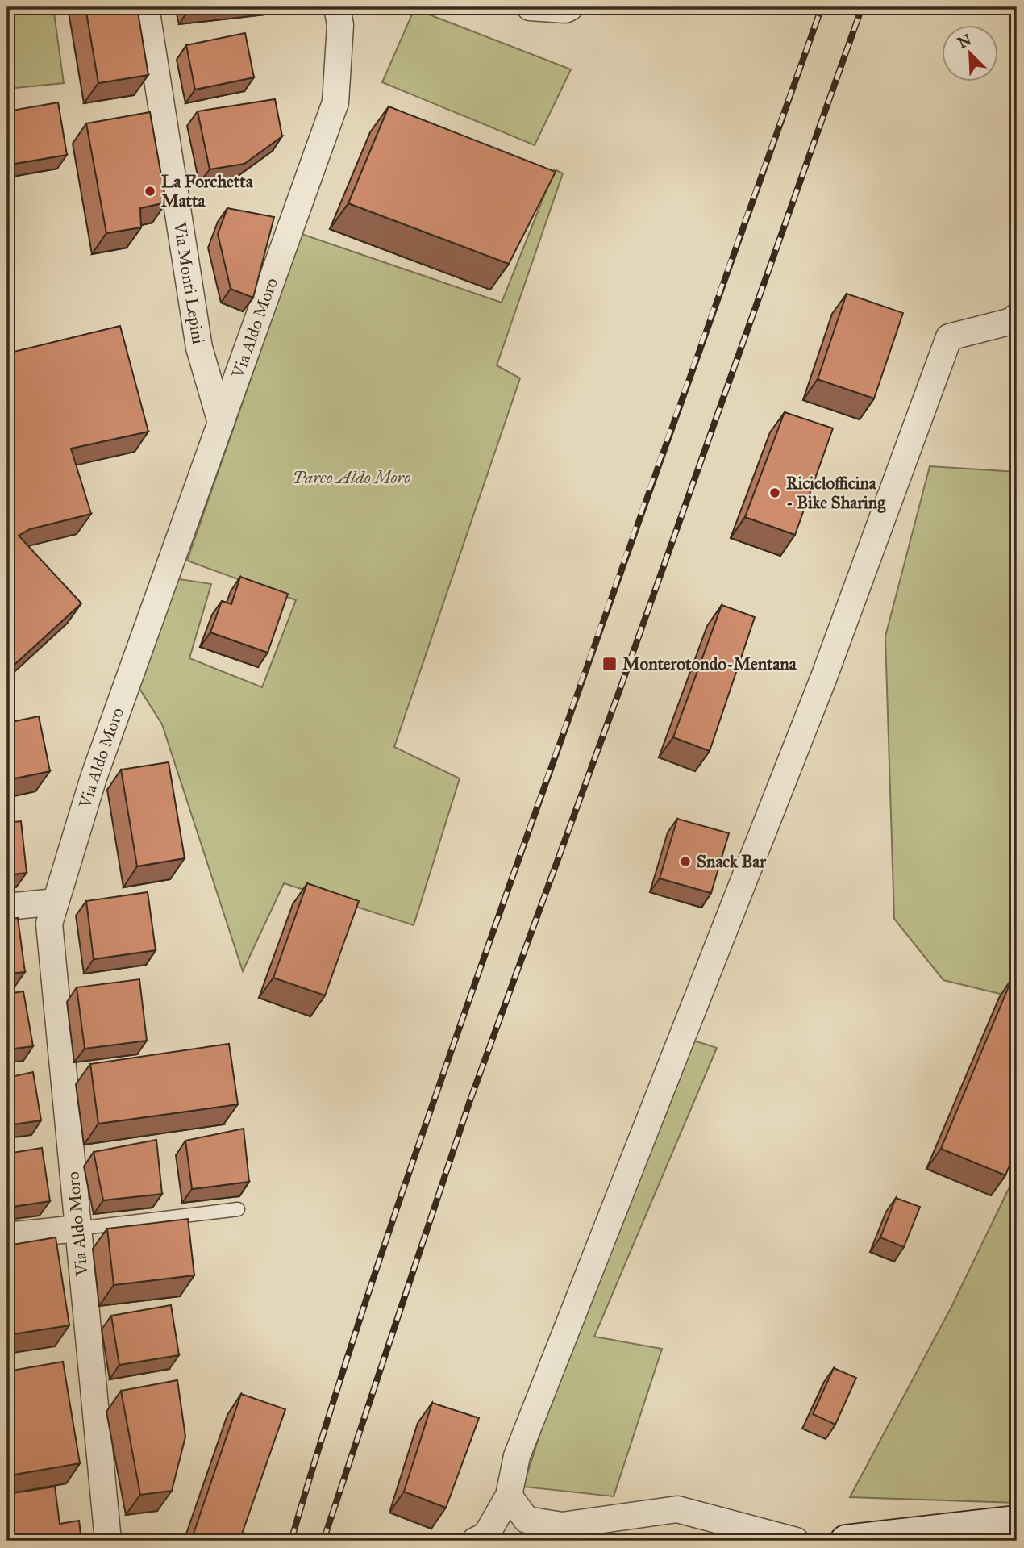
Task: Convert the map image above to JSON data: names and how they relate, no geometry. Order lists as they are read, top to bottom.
{
  "streets": {
    "street": ["Via Monti Lepini", "Via Aldo Moro"]
  },
  "crossings": [
    ["Via Monti Lepini", "Via Aldo Moro"]
  ],
  "parks": ["Parco Aldo Moro"],
  "places": {
    "other": ["La Forchetta Matta", "Riciclofficina - Bike Sharing", "Snack Bar"],
    "transit": ["Monterotondo-Mentana"]
  },
  "north": "top left"
}
